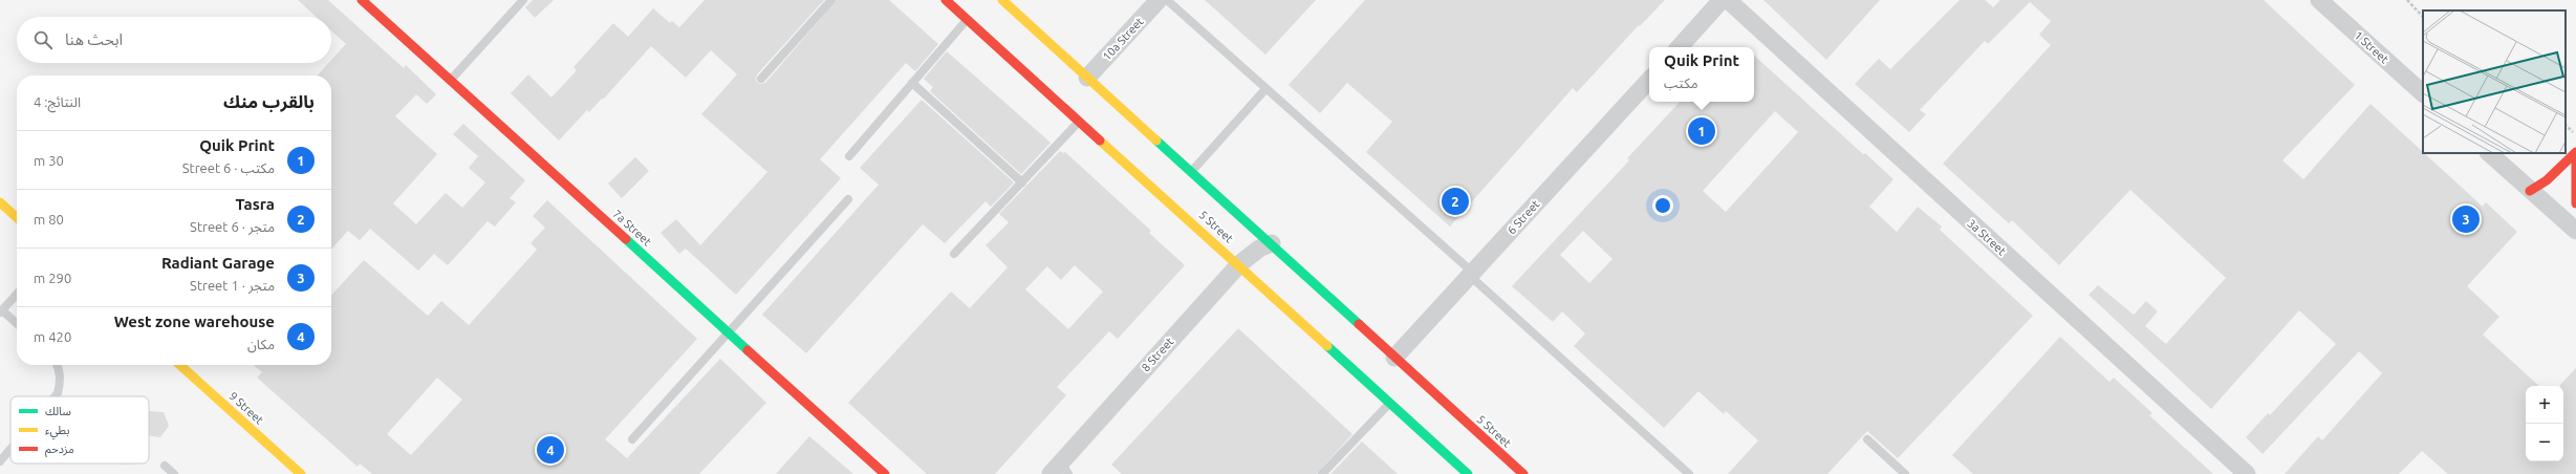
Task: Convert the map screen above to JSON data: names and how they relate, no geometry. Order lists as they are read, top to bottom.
{
  "streets": {
    "main road": ["5 Street", "7a Street", "9 Street"],
    "street": [
      "10a Street",
      "1 Street",
      "6 Street",
      "3a Street",
      "8 Street"
    ]
  },
  "crossings": [
    ["10a Street", "5 Street"],
    ["6 Street", "5 Street"],
    ["5 Street", "8 Street"]
  ],
  "legend": ["سالك", "بطيء", "مزدحم"],
  "page": {
    "search": "ابحث هنا",
    "popup": ["Quik Print", "مكتب"],
    "heading": ["بالقرب منك", "النتائج: 4"],
    "pins": [
      "1",
      "2",
      "3",
      "4"
    ],
    "list": [
      {
        "mark": "1",
        "name": "Quik Print",
        "note": "مكتب · 6 Street",
        "value": "30 m"
      },
      {
        "mark": "2",
        "name": "Tasra",
        "note": "متجر · 6 Street",
        "value": "80 m"
      },
      {
        "mark": "3",
        "name": "Radiant Garage",
        "note": "متجر · 1 Street",
        "value": "290 m"
      },
      {
        "mark": "4",
        "name": "West zone warehouse",
        "note": "مكان",
        "value": "420 m"
      }
    ],
    "map_buttons": ["+", "−"]
  }
}
